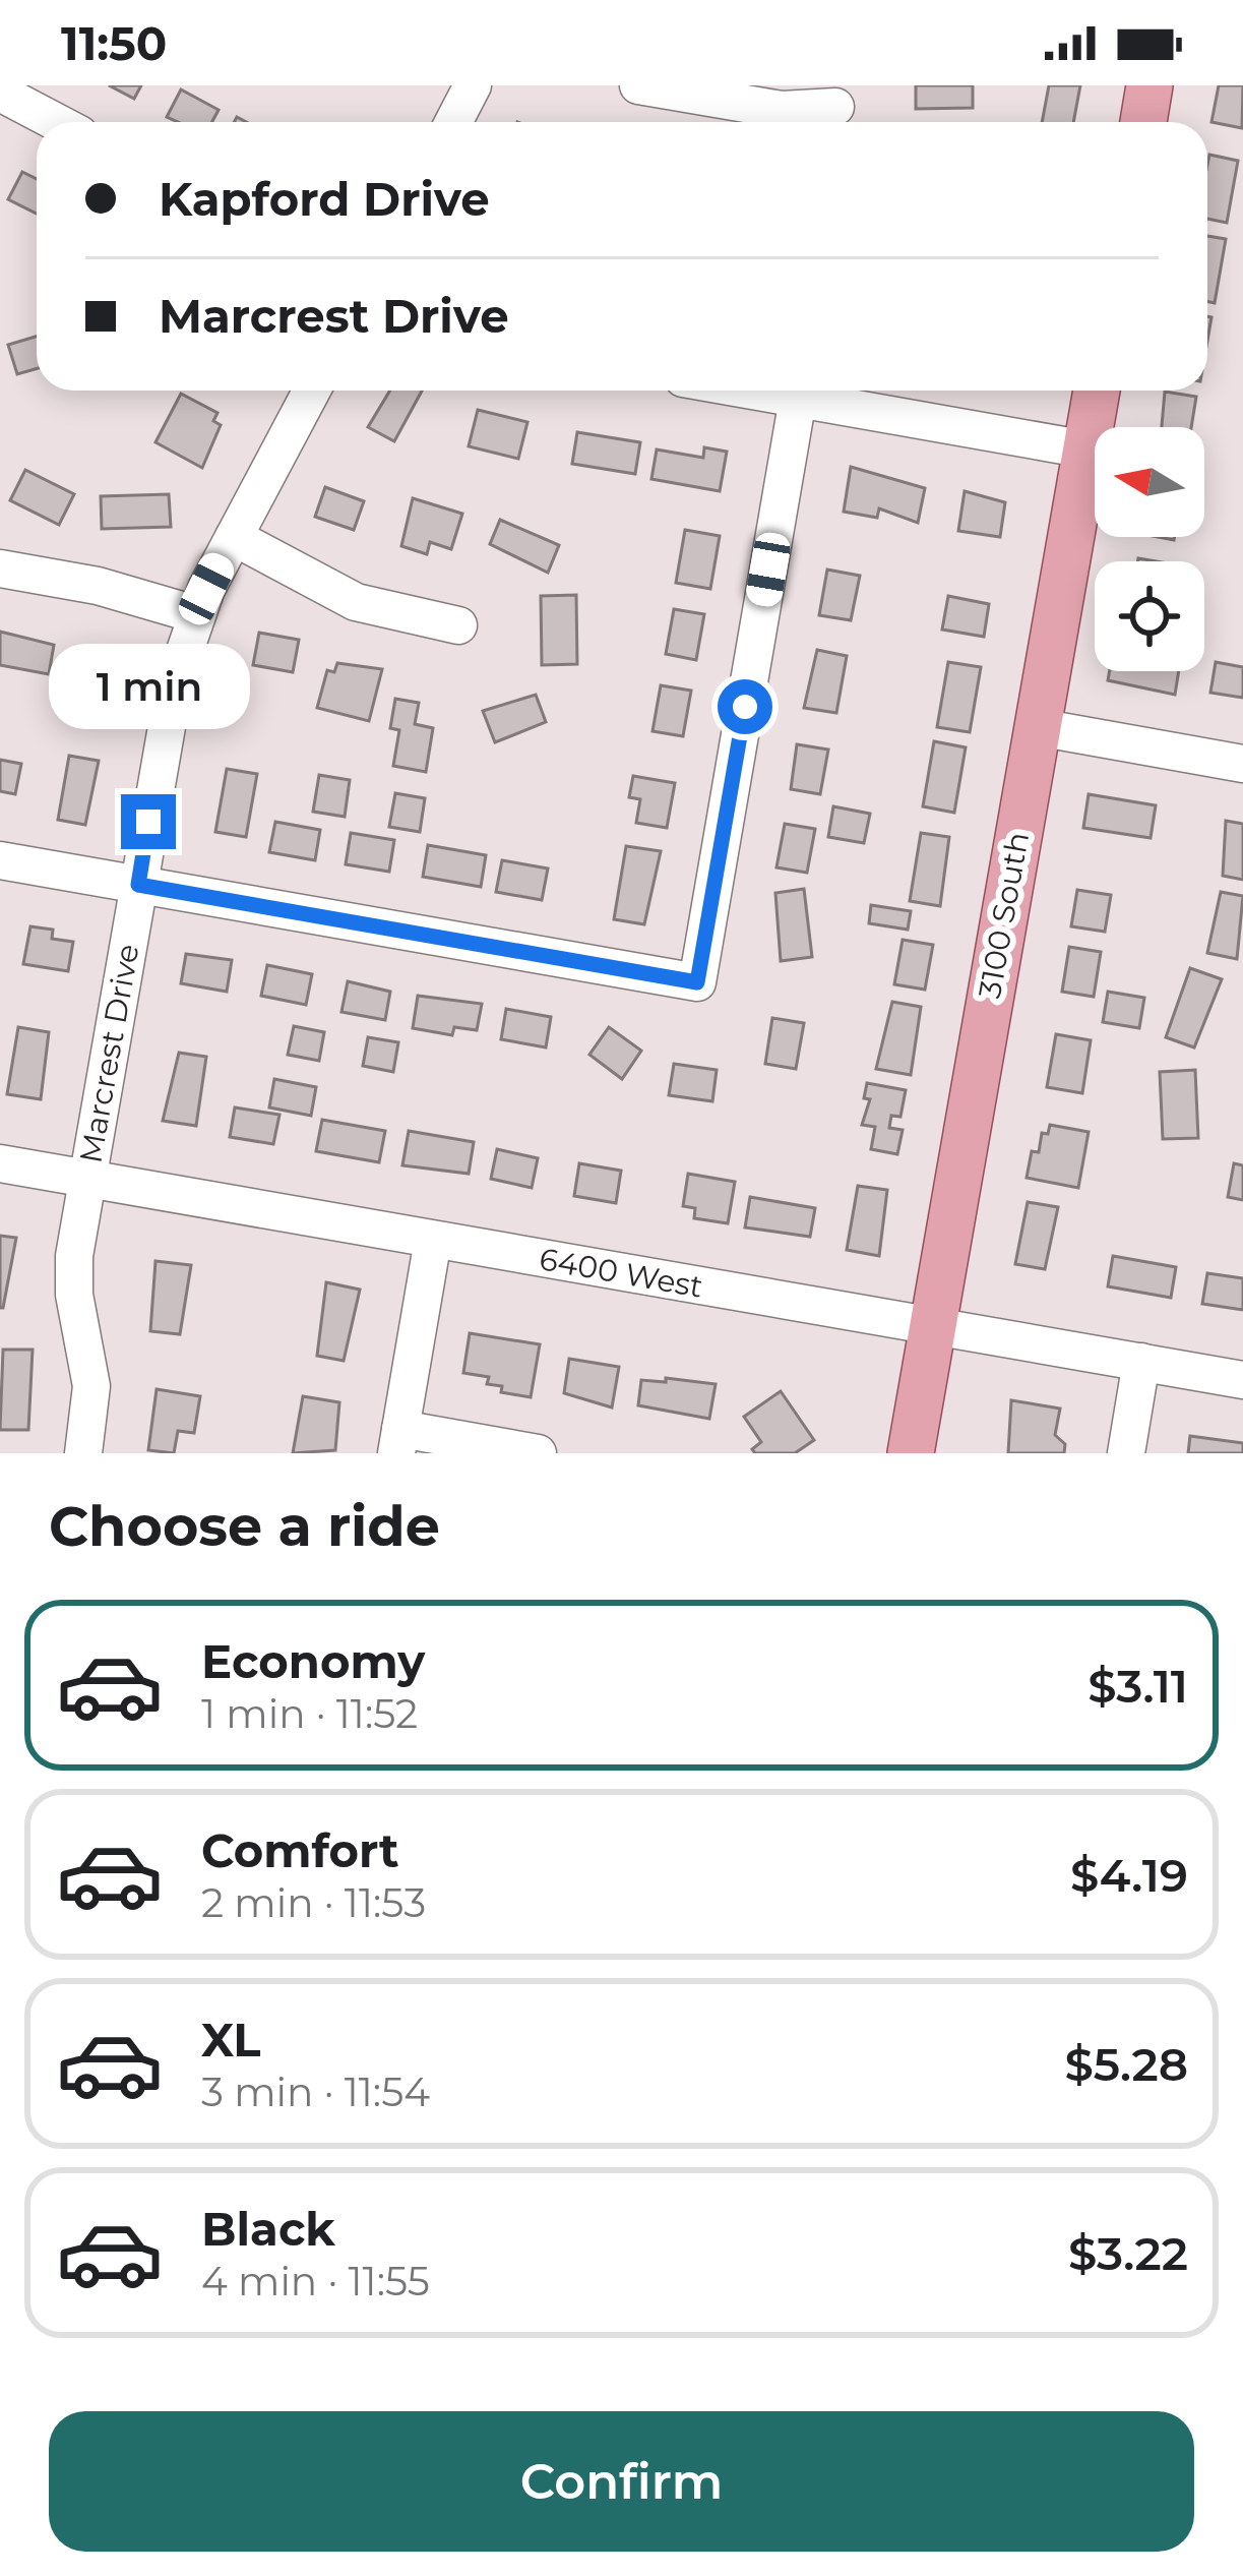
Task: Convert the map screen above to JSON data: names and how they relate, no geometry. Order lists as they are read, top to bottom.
{
  "streets": {
    "main road": ["3100 South"],
    "street": ["Marcrest Drive", "6400 West"]
  },
  "crossings": [
    ["3100 South", "6400 West"],
    ["Marcrest Drive", "6400 West"]
  ],
  "north": "left",
  "page": {
    "status": "11:50",
    "banner": ["Kapford Drive", "Marcrest Drive"],
    "bubble": "1 min",
    "heading": "Choose a ride",
    "list": [
      {
        "name": "Economy",
        "note": "1 min · 11:52",
        "value": "$3.11"
      },
      {
        "name": "Comfort",
        "note": "2 min · 11:53",
        "value": "$4.19"
      },
      {
        "name": "XL",
        "note": "3 min · 11:54",
        "value": "$5.28"
      },
      {
        "name": "Black",
        "note": "4 min · 11:55",
        "value": "$3.22"
      }
    ],
    "buttons": "Confirm"
  }
}
